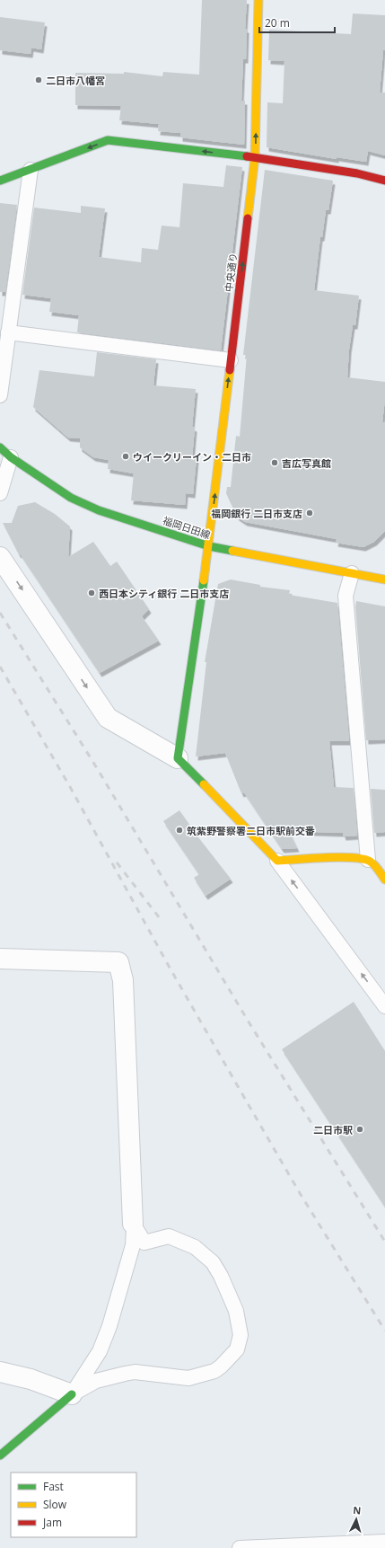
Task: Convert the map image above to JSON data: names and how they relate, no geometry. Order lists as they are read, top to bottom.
{
  "streets": {
    "street": ["中央通り", "福岡日田線"]
  },
  "crossings": [
    ["中央通り", "福岡日田線"]
  ],
  "one_way": ["中央通り"],
  "places": [
    "二日市八幡宮",
    "ウイークリーイン・二日市",
    "吉広写真館",
    "福岡銀行 二日市支店",
    "西日本シティ銀行 二日市支店",
    "筑紫野警察署二日市駅前交番",
    "二日市駅"
  ],
  "legend": ["Fast", "Slow", "Jam"],
  "scale_bar": "20 m",
  "north": "top"
}
